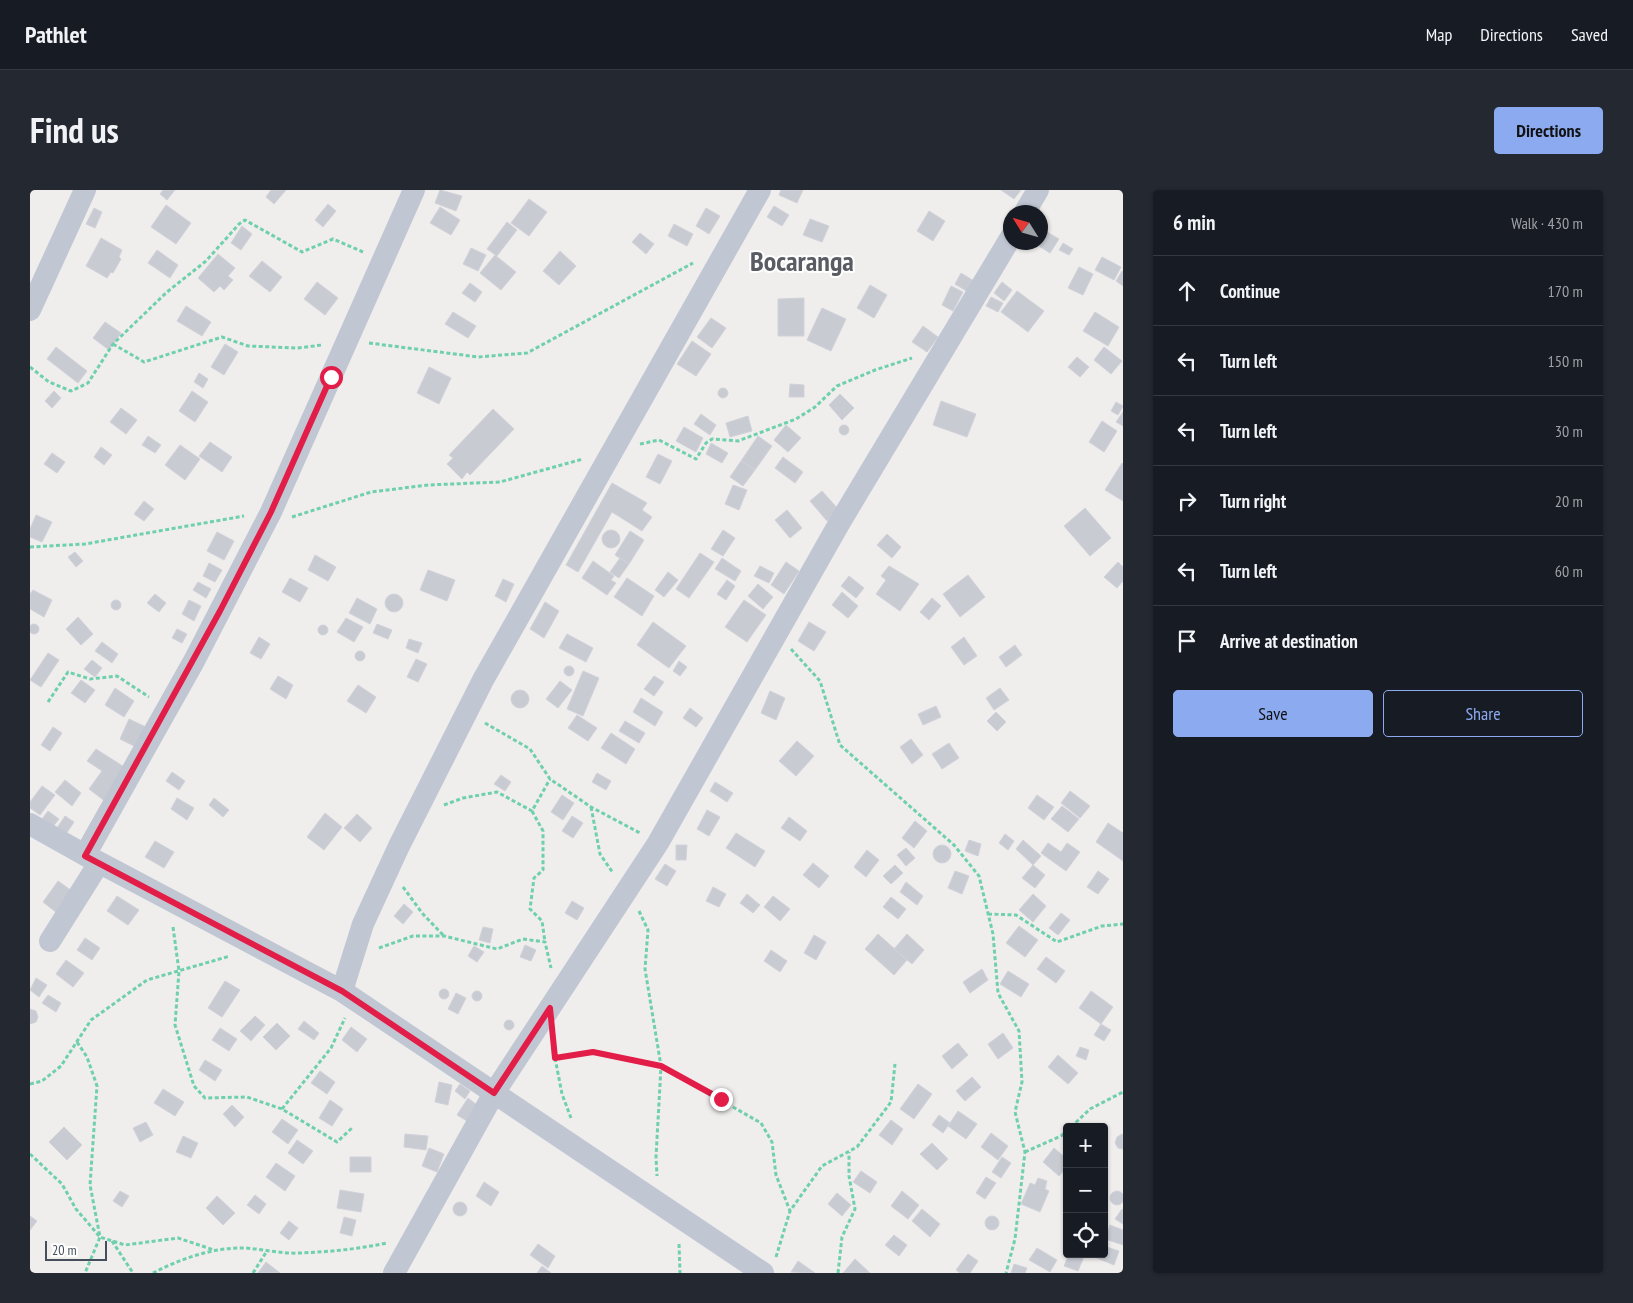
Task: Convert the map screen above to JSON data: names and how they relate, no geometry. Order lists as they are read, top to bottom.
{
  "districts": ["Bocaranga"],
  "scale_bar": "20 m",
  "north": "top left",
  "page": {
    "header": "Pathlet",
    "nav": ["Map", "Directions", "Saved"],
    "title": "Find us",
    "buttons": [
      "Directions",
      ["Save", "Share"]
    ],
    "heading": ["6 min", "Walk · 430 m"],
    "list": [
      ["Continue", "170 m"],
      ["Turn left", "150 m"],
      ["Turn left", "30 m"],
      ["Turn right", "20 m"],
      ["Turn left", "60 m"],
      "Arrive at destination"
    ],
    "map_buttons": ["+", "−"],
    "scale": "20 m"
  }
}
